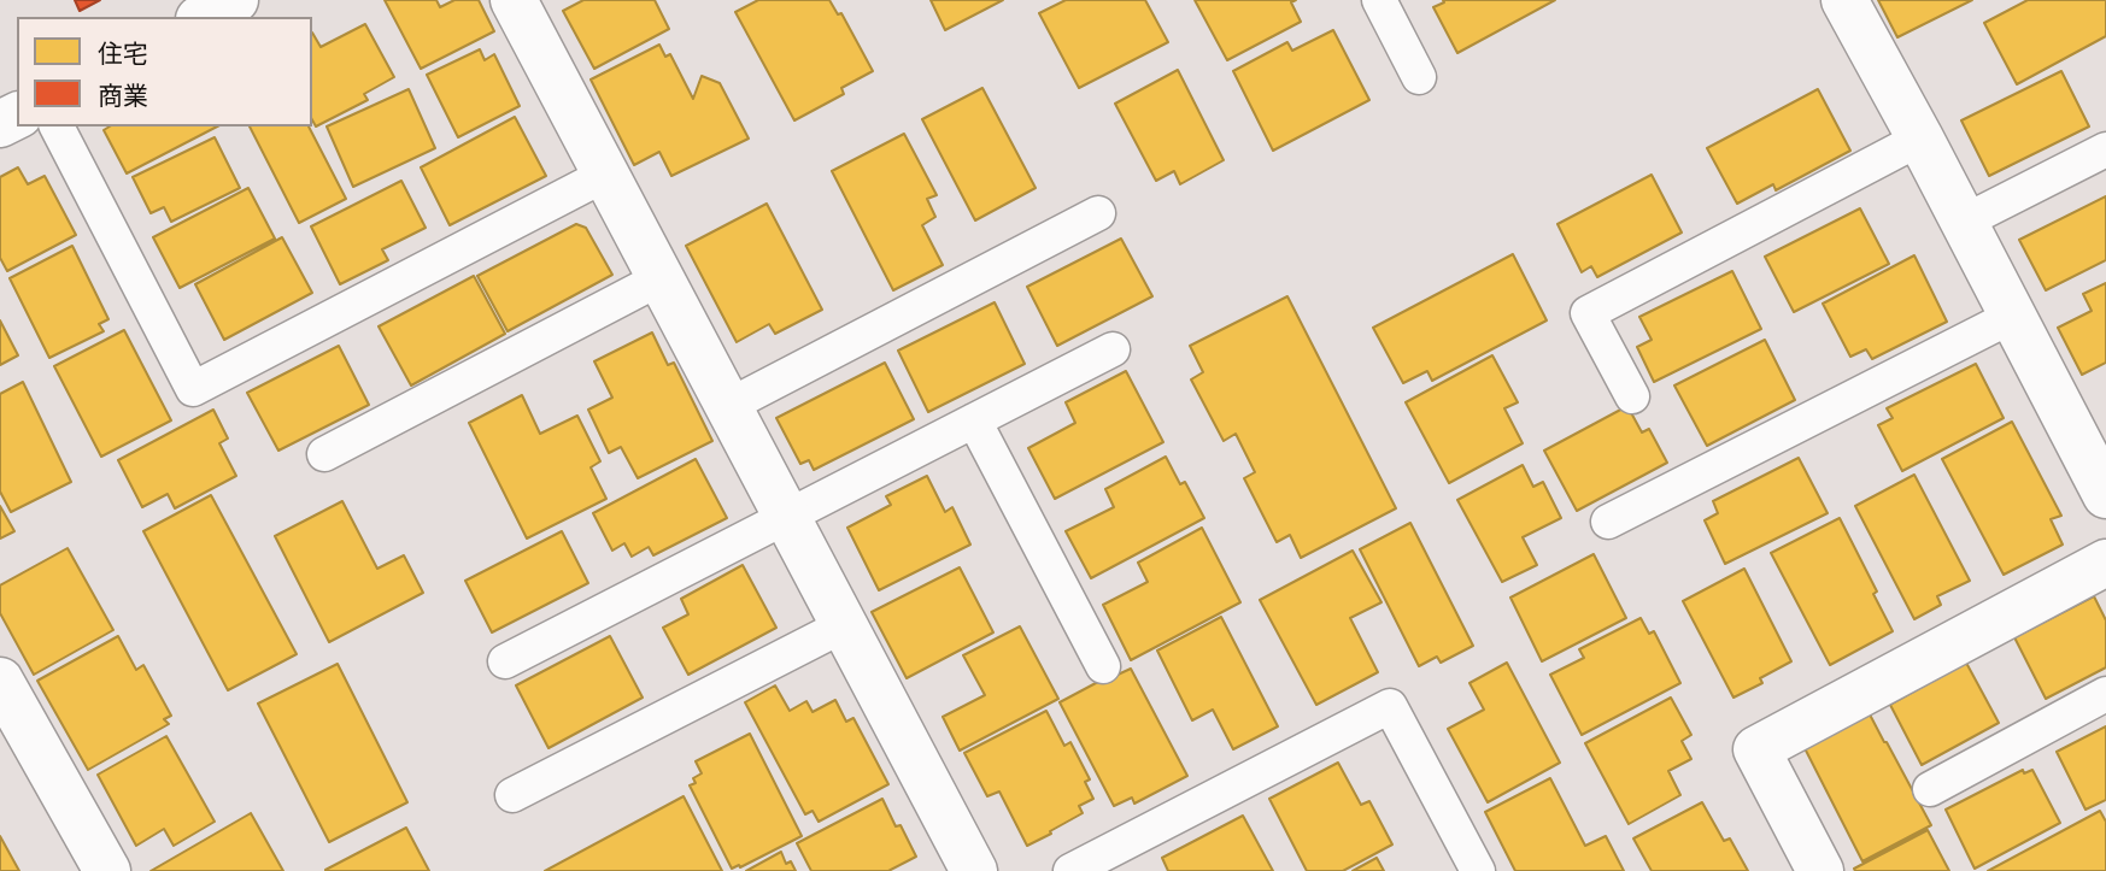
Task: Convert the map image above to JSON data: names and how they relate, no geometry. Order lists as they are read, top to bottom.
{
  "legend": ["住宅", "商業"]
}
